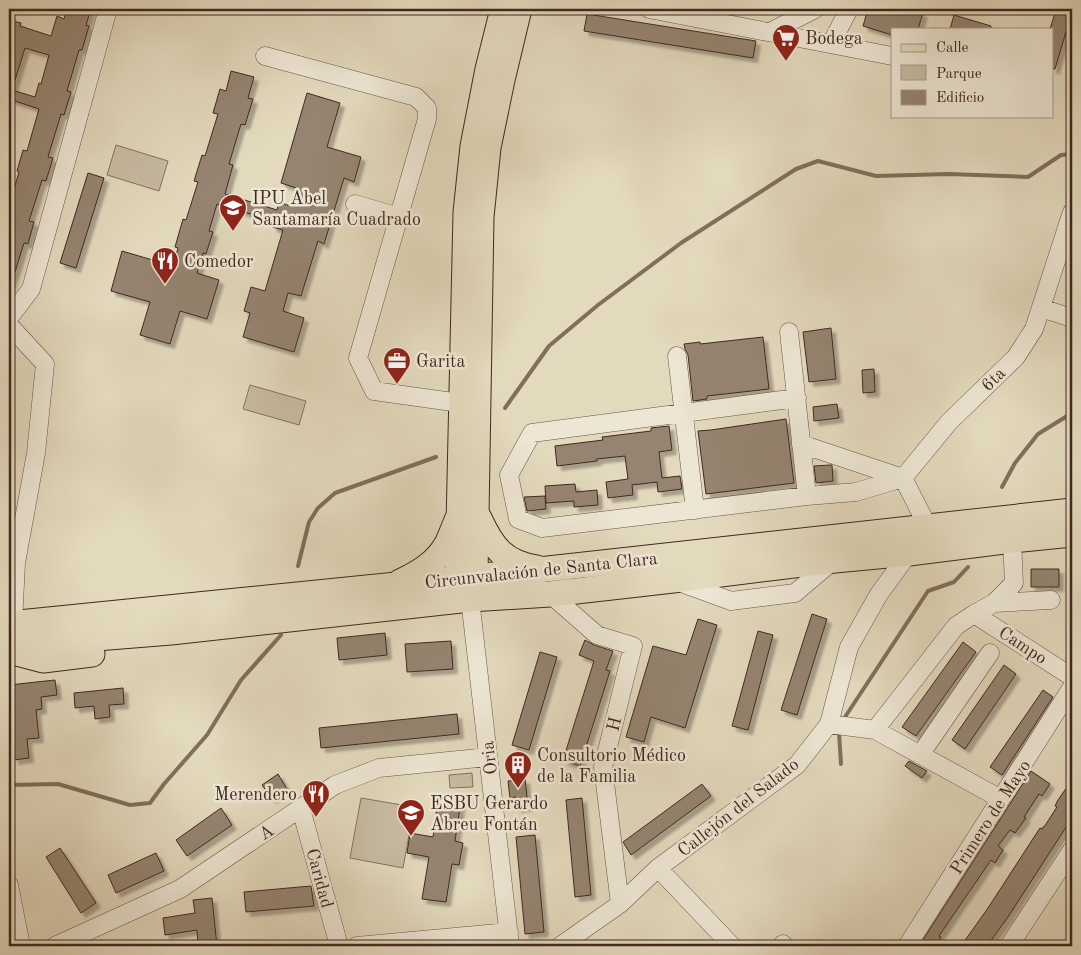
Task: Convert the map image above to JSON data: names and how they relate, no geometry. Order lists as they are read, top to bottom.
{
  "streets": {
    "highway": ["Circunvalación de Santa Clara"],
    "street": [
      "6ta",
      "Campo",
      "H",
      "Oria",
      "Callejón del Salado",
      "Primero de Mayo",
      "A",
      "Caridad"
    ]
  },
  "crossings": [
    ["Circunvalación de Santa Clara", "H"],
    ["Circunvalación de Santa Clara", "Oria"],
    ["Circunvalación de Santa Clara", "Callejón del Salado"],
    ["H", "Callejón del Salado"],
    ["Oria", "A"],
    ["A", "Caridad"]
  ],
  "places": {
    "supermarket": ["Bodega"],
    "school or university": ["IPU Abel Santamaría Cuadrado", "ESBU Gerardo Abreu Fontán"],
    "restaurant": ["Comedor", "Merendero"],
    "office": ["Garita"],
    "building": ["Consultorio Médico de la Familia"]
  },
  "legend": ["Calle", "Parque", "Edificio"]
}
